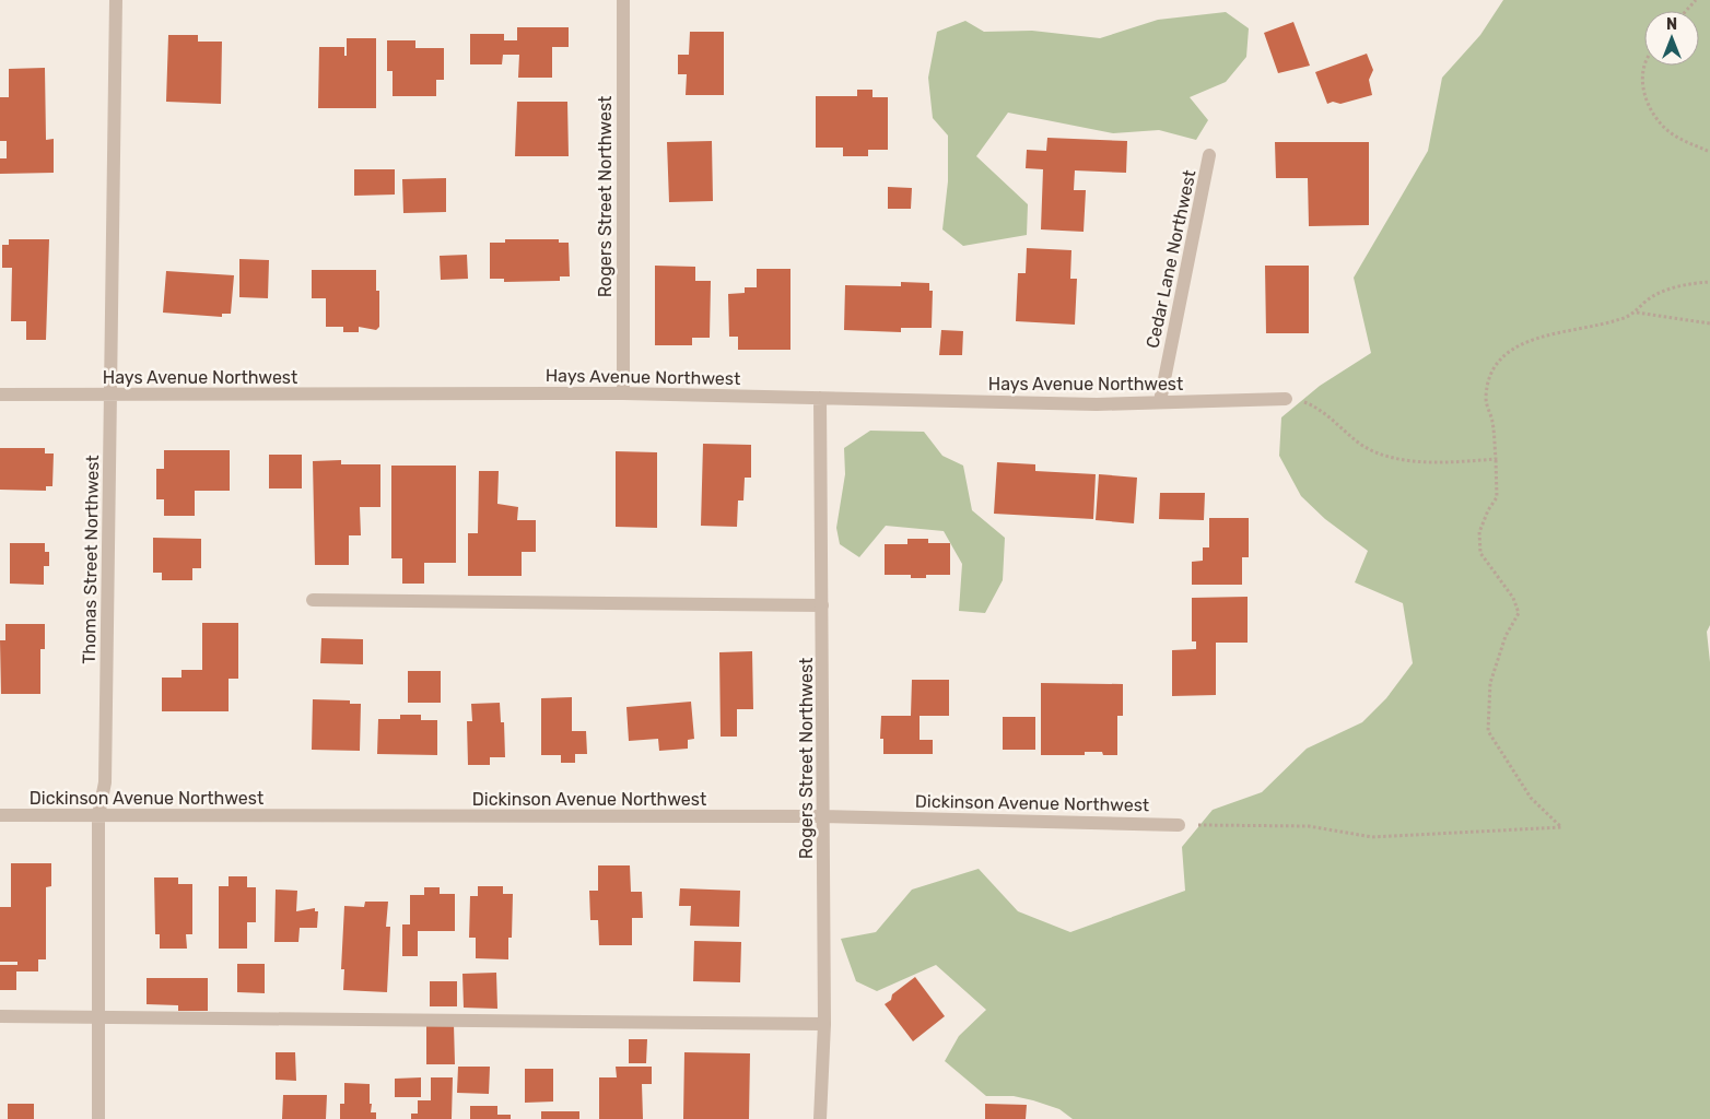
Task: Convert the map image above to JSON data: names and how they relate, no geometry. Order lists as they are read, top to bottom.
{
  "streets": {
    "street": [
      "Rogers Street Northwest",
      "Cedar Lane Northwest",
      "Hays Avenue Northwest",
      "Thomas Street Northwest",
      "Dickinson Avenue Northwest"
    ]
  },
  "crossings": [
    ["Rogers Street Northwest", "Hays Avenue Northwest"],
    ["Rogers Street Northwest", "Dickinson Avenue Northwest"],
    ["Cedar Lane Northwest", "Hays Avenue Northwest"],
    ["Hays Avenue Northwest", "Thomas Street Northwest"],
    ["Thomas Street Northwest", "Dickinson Avenue Northwest"]
  ],
  "north": "top"
}
